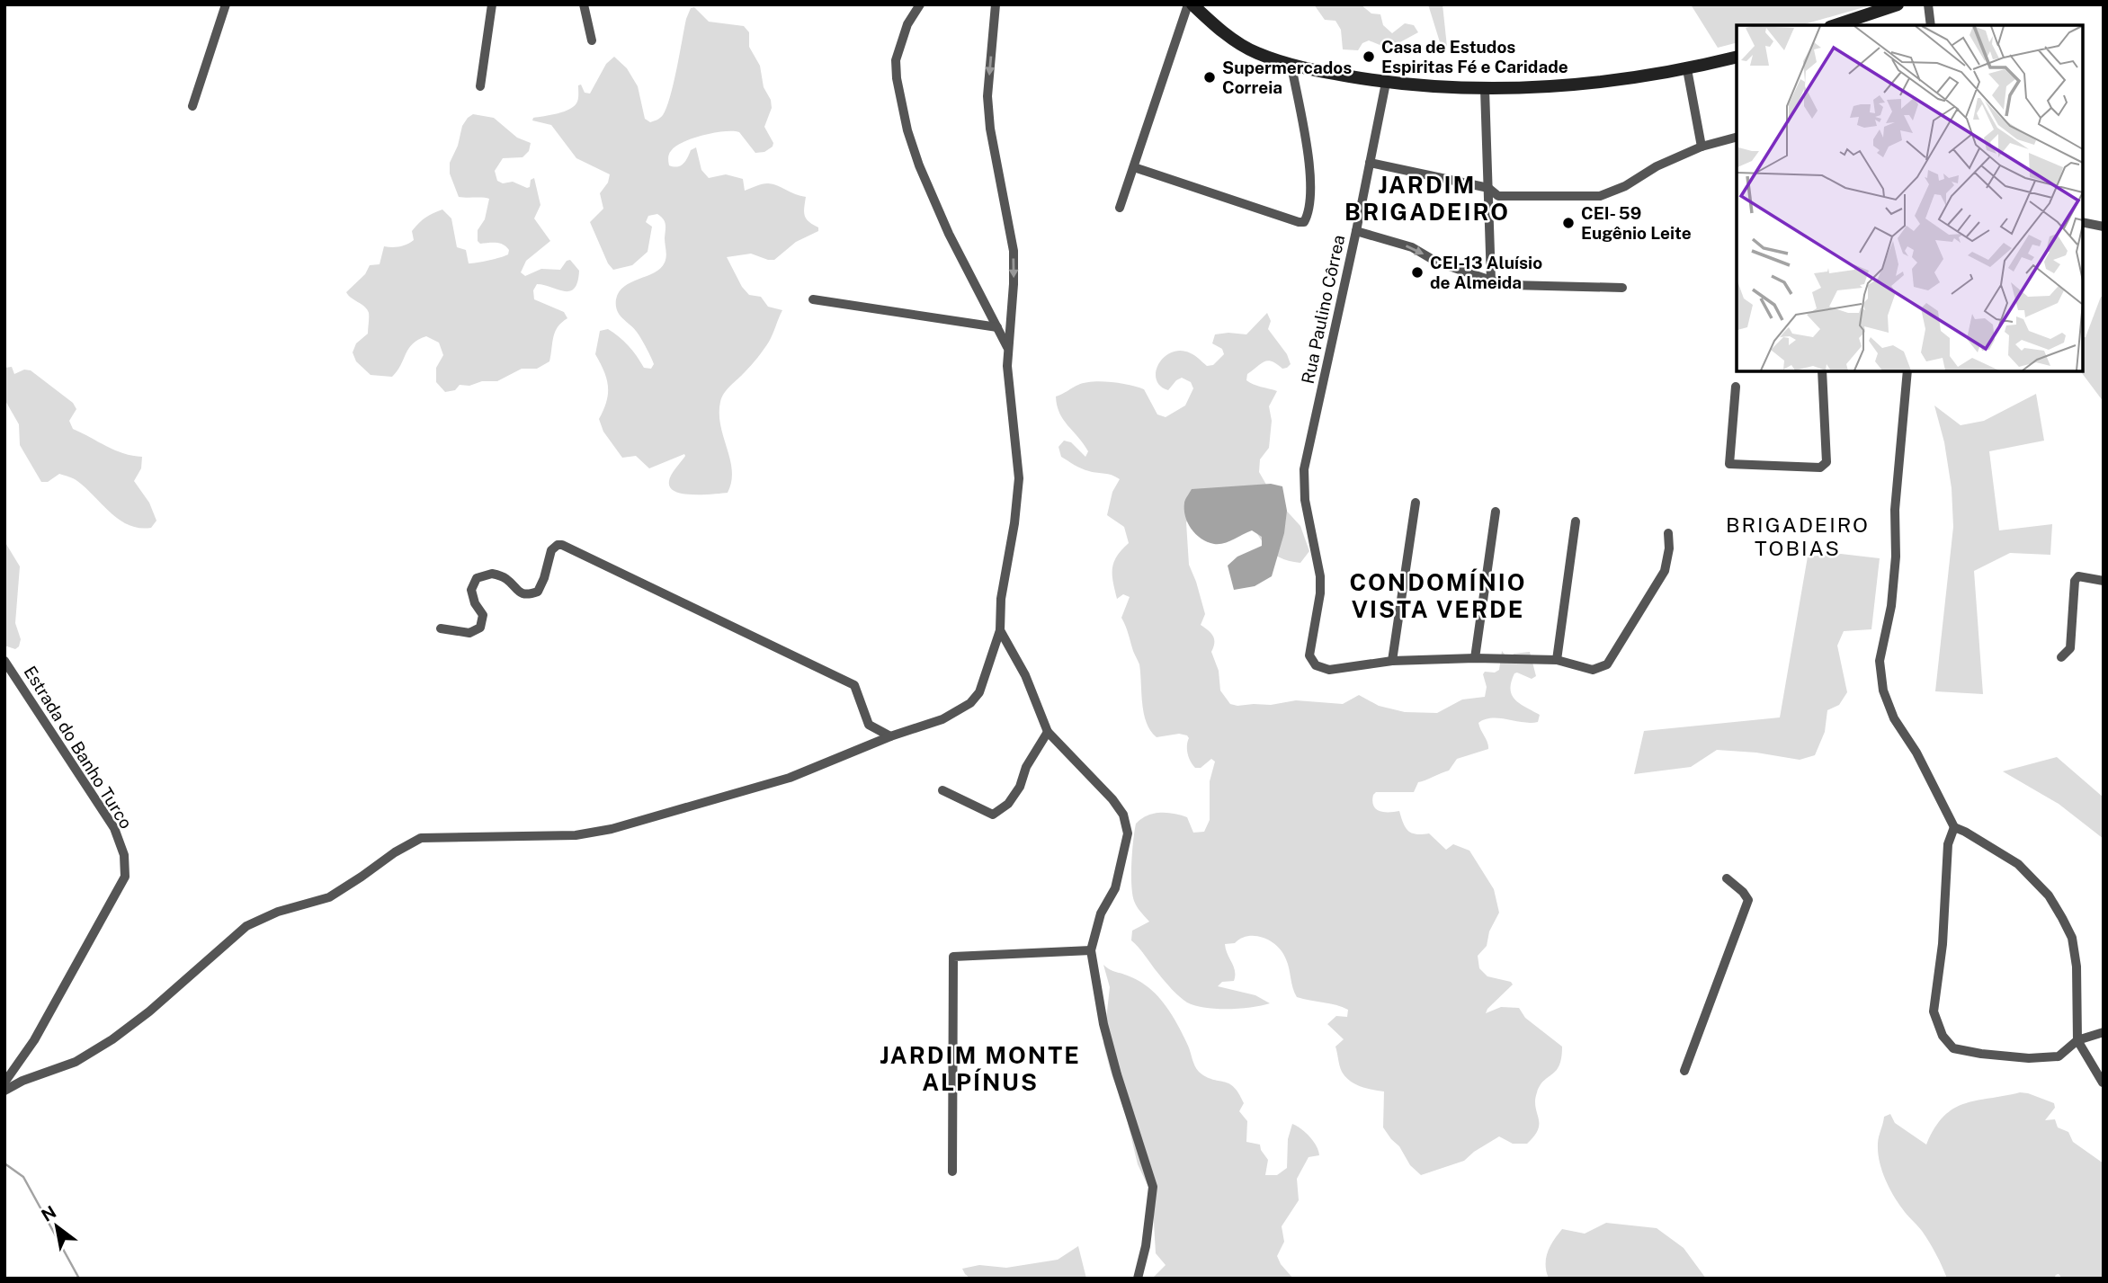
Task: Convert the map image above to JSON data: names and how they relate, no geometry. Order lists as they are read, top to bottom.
{
  "streets": {
    "street": ["Rua Paulino Côrrea", "Estrada do Banho Turco"]
  },
  "districts": [
    "JARDIM BRIGADEIRO",
    "BRIGADEIRO TOBIAS",
    "CONDOMÍNIO VISTA VERDE",
    "JARDIM MONTE ALPÍNUS"
  ],
  "places": [
    "Casa de Estudos Espiritas Fé e Caridade",
    "Supermercados Correia",
    "CEI- 59 Eugênio Leite",
    "CEI-13 Aluísio de Almeida"
  ],
  "north": "top left"
}
